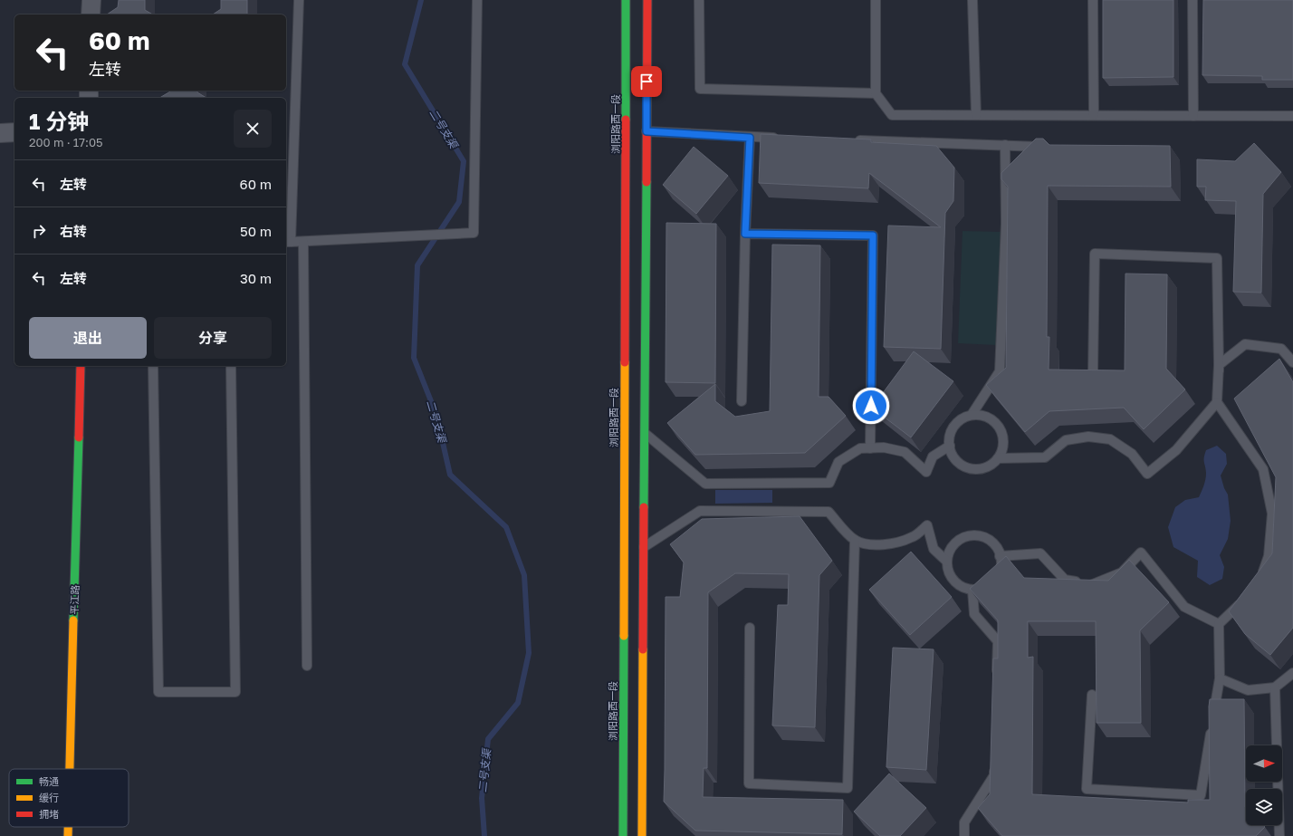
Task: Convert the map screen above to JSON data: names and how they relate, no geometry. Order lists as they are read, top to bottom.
{
  "streets": {
    "street": ["浏阳路西一段", "平江路"]
  },
  "water": ["二号支渠"],
  "legend": ["畅通", "缓行", "拥堵"],
  "north": "right",
  "page": {
    "turn": ["60 m", "左转"],
    "heading": ["1 分钟", "200 m · 17:05"],
    "list": [
      {
        "name": "左转",
        "value": "60 m"
      },
      {
        "name": "右转",
        "value": "50 m"
      },
      {
        "name": "左转",
        "value": "30 m"
      }
    ],
    "buttons": ["退出", "分享"]
  }
}
